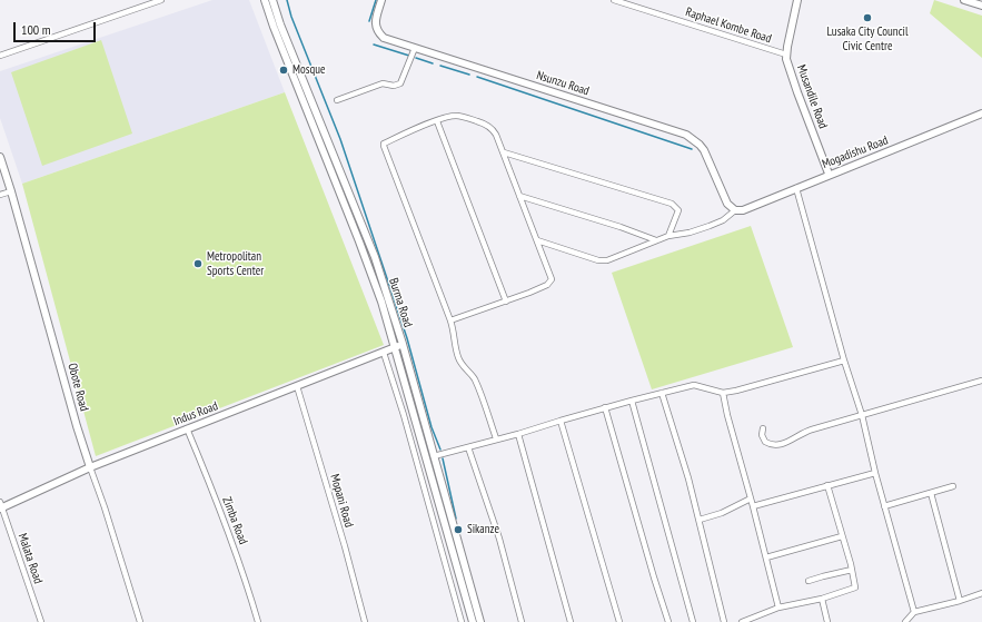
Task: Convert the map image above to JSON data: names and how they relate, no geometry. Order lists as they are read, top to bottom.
{
  "streets": {
    "street": [
      "Raphael Kombe Road",
      "Nsunzu Road",
      "Musandile Road",
      "Mogadishu Road",
      "Burma Road",
      "Obote Road",
      "Indus Road",
      "Mopani Road",
      "Zimba Road",
      "Malata Road"
    ]
  },
  "crossings": [
    ["Raphael Kombe Road", "Musandile Road"],
    ["Nsunzu Road", "Mogadishu Road"],
    ["Musandile Road", "Mogadishu Road"],
    ["Burma Road", "Indus Road"],
    ["Obote Road", "Indus Road"],
    ["Indus Road", "Mopani Road"],
    ["Indus Road", "Zimba Road"],
    ["Indus Road", "Malata Road"]
  ],
  "places": [
    "Lusaka City Council Civic Centre",
    "Mosque",
    "Metropolitan Sports Center",
    "Sikanze"
  ],
  "scale_bar": "100 m"
}
